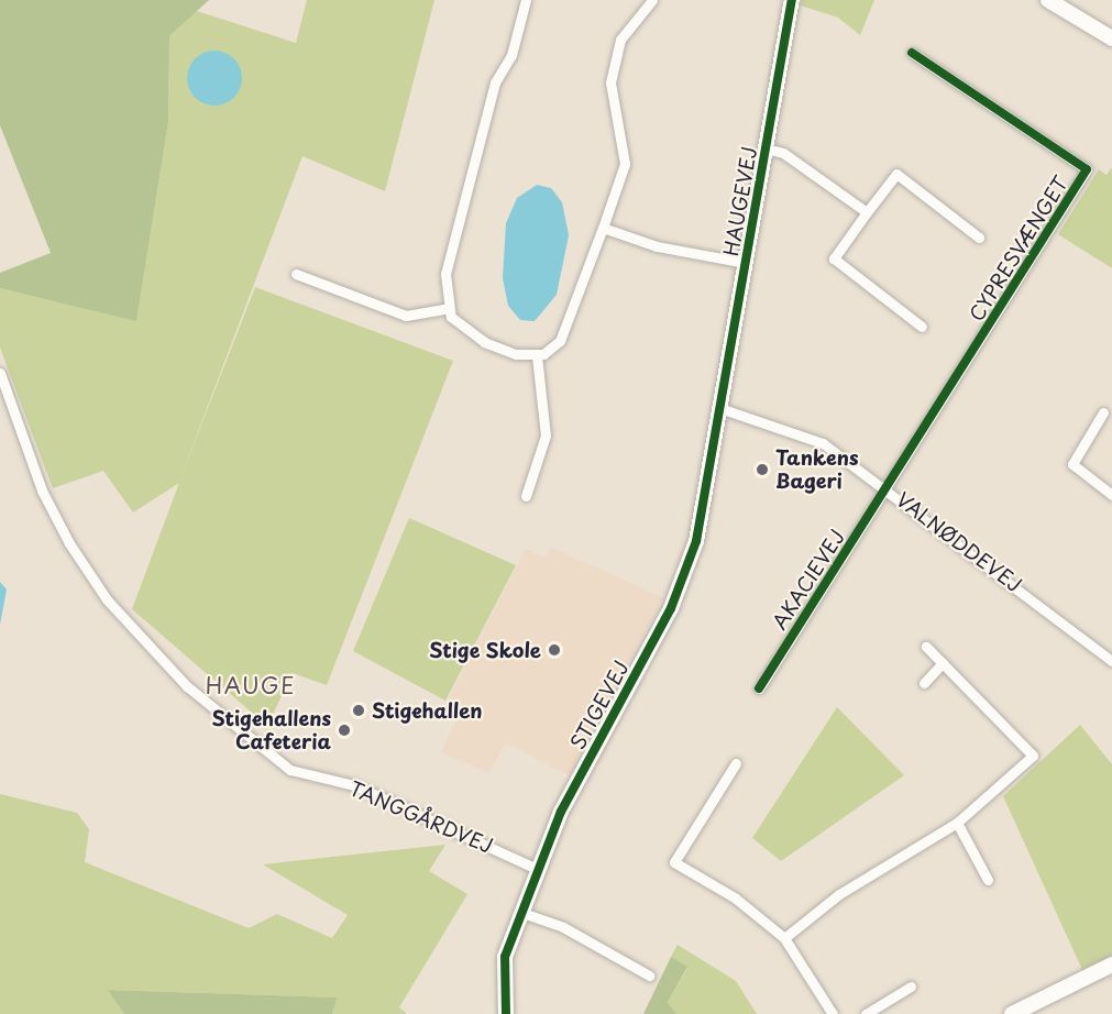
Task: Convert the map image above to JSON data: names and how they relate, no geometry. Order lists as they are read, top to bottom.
{
  "streets": {
    "street": [
      "HAUGEVEJ",
      "CYPRESVÆNGET",
      "VALNØDDEVEJ",
      "AKACIEVEJ",
      "STIGEVEJ",
      "TANGGÅRDVEJ"
    ]
  },
  "crossings": [
    ["HAUGEVEJ", "VALNØDDEVEJ"],
    ["HAUGEVEJ", "STIGEVEJ"],
    ["CYPRESVÆNGET", "VALNØDDEVEJ"],
    ["CYPRESVÆNGET", "AKACIEVEJ"],
    ["VALNØDDEVEJ", "AKACIEVEJ"],
    ["VALNØDDEVEJ", "STIGEVEJ"],
    ["STIGEVEJ", "TANGGÅRDVEJ"]
  ],
  "districts": ["HAUGE"],
  "places": [
    "Tankens Bageri",
    "Stige Skole",
    "Stigehallen",
    "Stigehallens Cafeteria"
  ]
}
